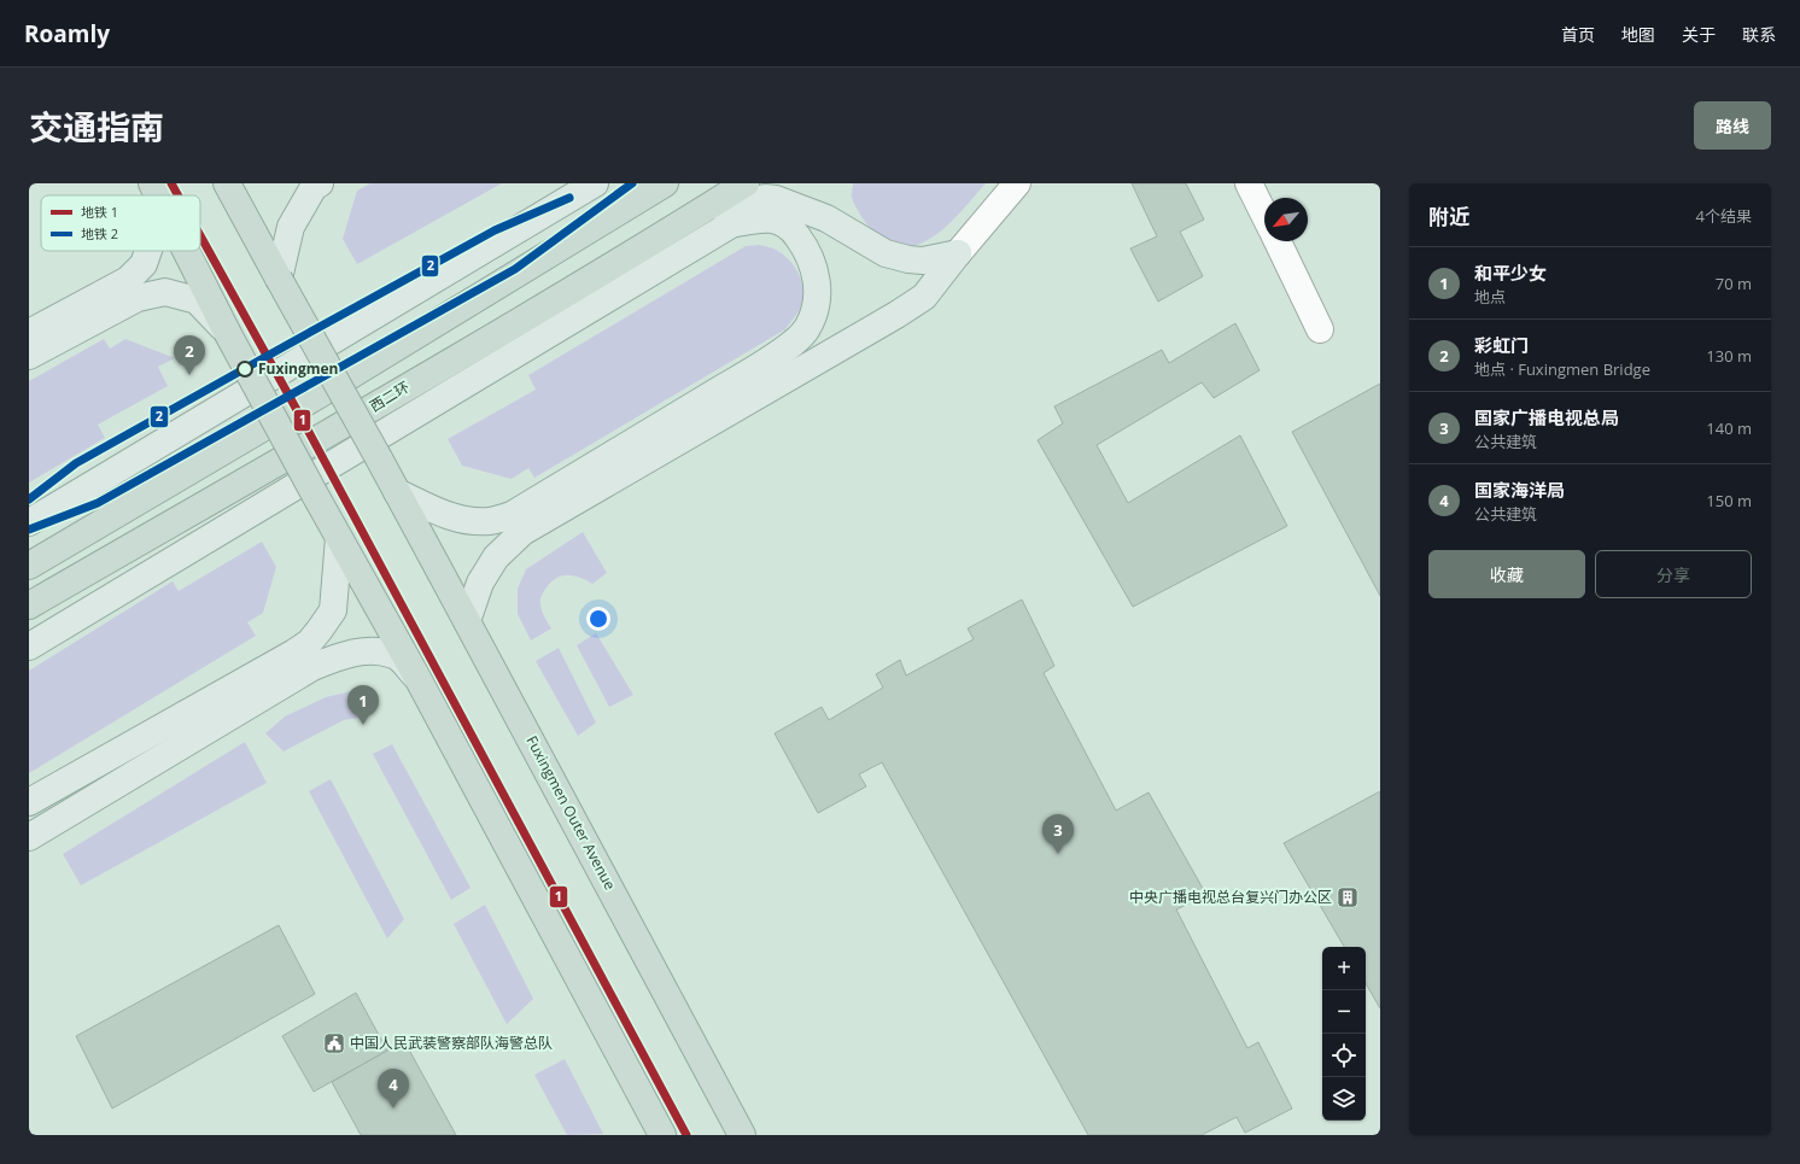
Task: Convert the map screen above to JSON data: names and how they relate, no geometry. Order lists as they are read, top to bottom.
{
  "streets": {
    "highway": ["西二环", "Fuxingmen Outer Avenue"]
  },
  "places": {
    "other": ["Fuxingmen"],
    "building": ["中央广播电视总台复兴门办公区"],
    "public building": ["中国人民武装警察部队海警总队"]
  },
  "lines": ["metro line 1", "metro line 2"],
  "legend": ["地铁 1", "地铁 2"],
  "north": "bottom left",
  "page": {
    "header": "Roamly",
    "nav": [
      "首页",
      "地图",
      "关于",
      "联系"
    ],
    "title": "交通指南",
    "buttons": [
      "路线",
      ["收藏", "分享"]
    ],
    "heading": ["附近", "4个结果"],
    "list": [
      {
        "mark": "1",
        "name": "和平少女",
        "note": "地点",
        "value": "70 m"
      },
      {
        "mark": "2",
        "name": "彩虹门",
        "note": "地点 · Fuxingmen Bridge",
        "value": "130 m"
      },
      {
        "mark": "3",
        "name": "国家广播电视总局",
        "note": "公共建筑",
        "value": "140 m"
      },
      {
        "mark": "4",
        "name": "国家海洋局",
        "note": "公共建筑",
        "value": "150 m"
      }
    ],
    "pins": [
      "2",
      "1",
      "3",
      "4"
    ],
    "map_buttons": ["+", "−"]
  }
}
